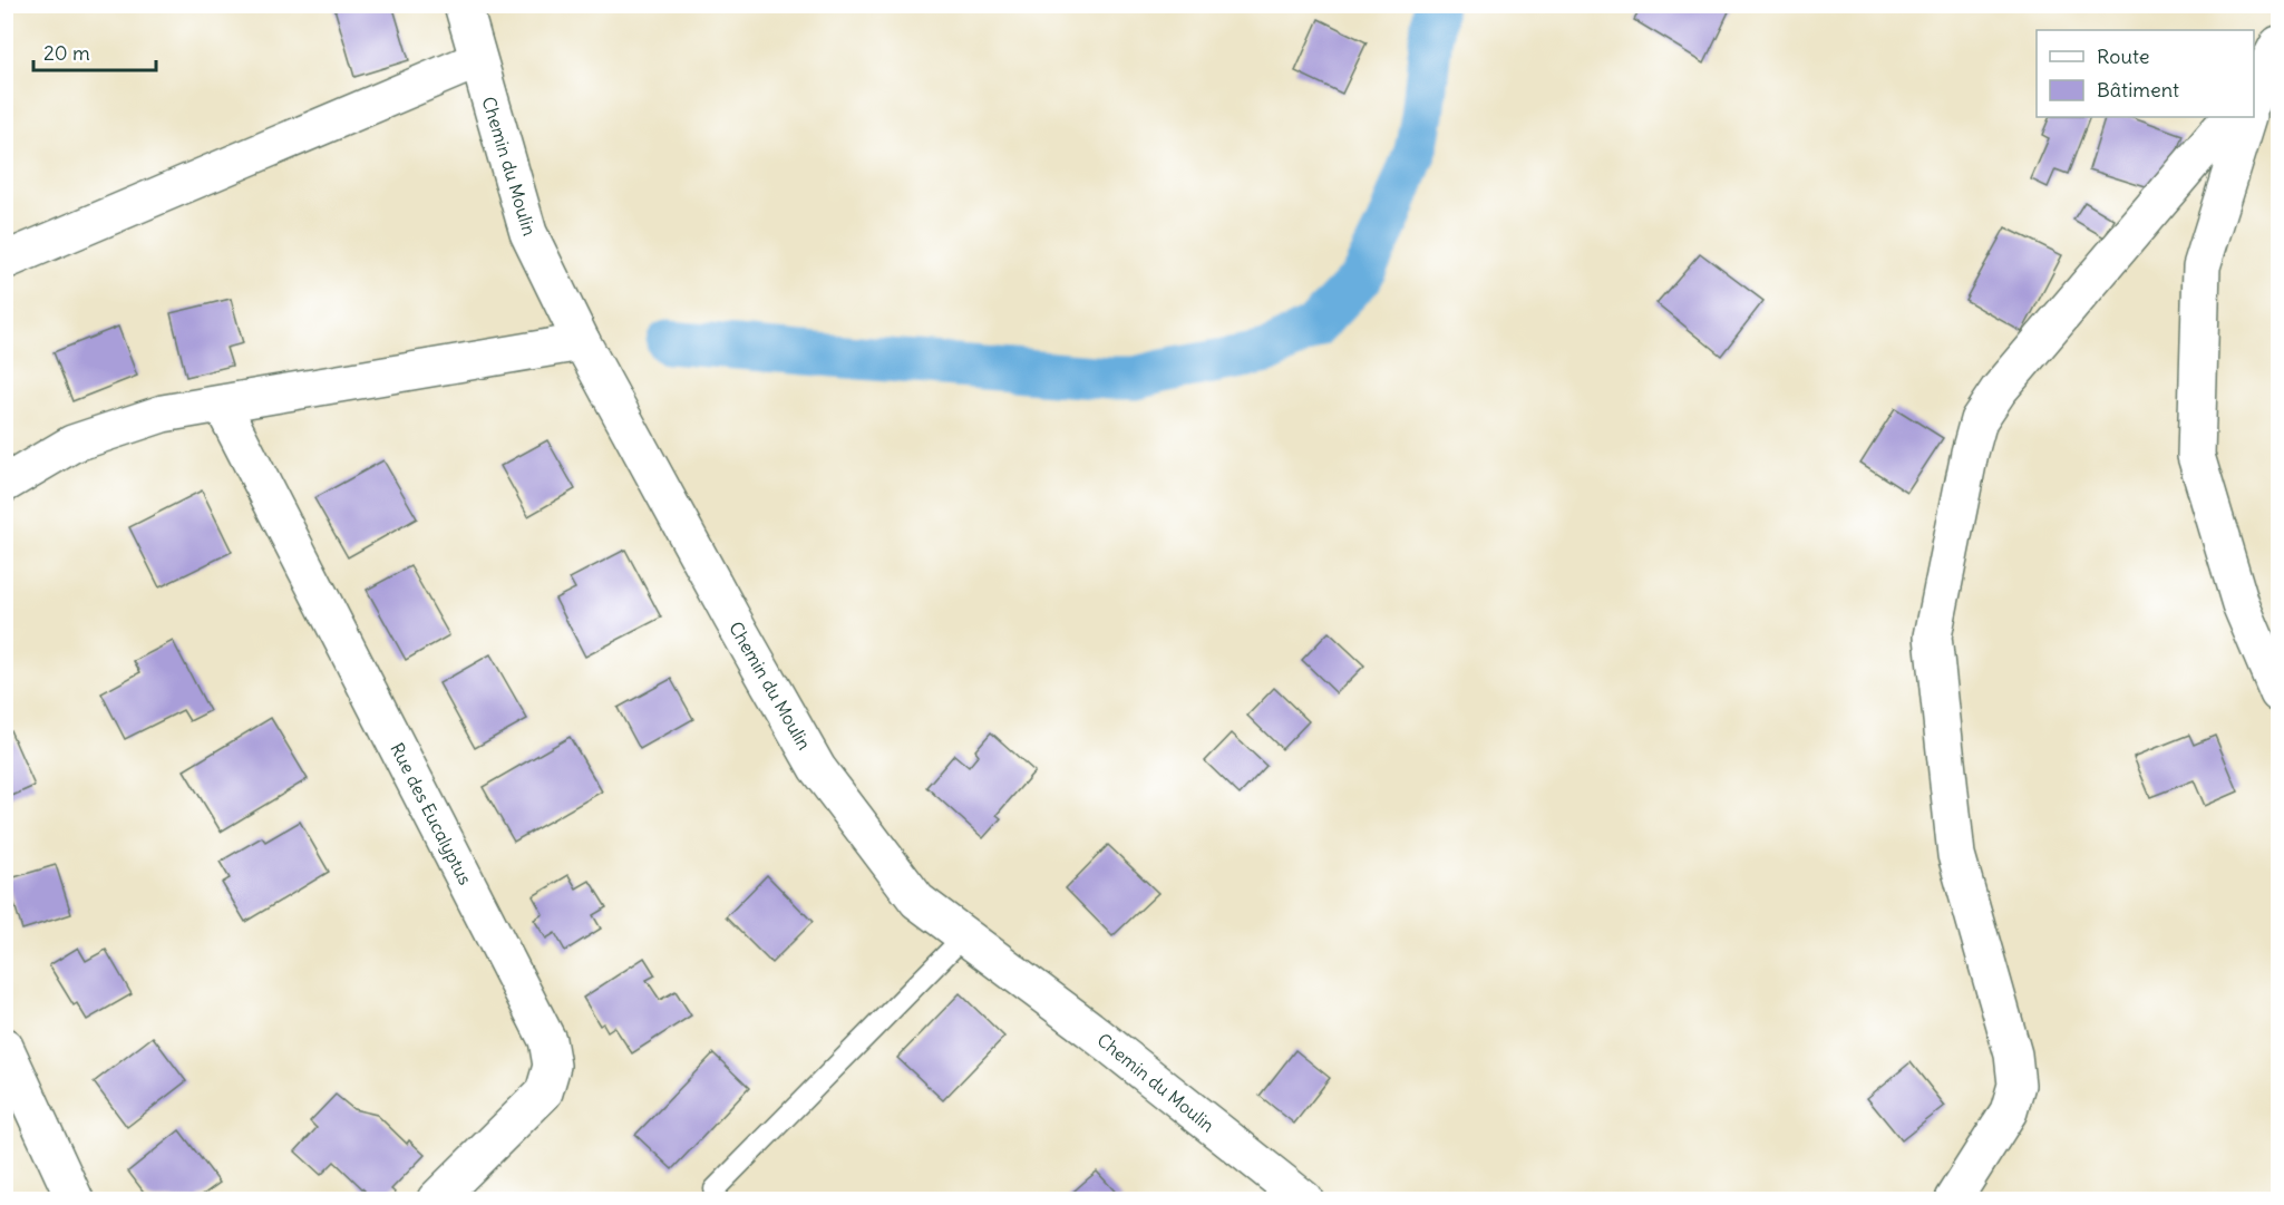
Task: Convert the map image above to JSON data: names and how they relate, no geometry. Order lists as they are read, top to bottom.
{
  "streets": {
    "street": ["Chemin du Moulin", "Rue des Eucalyptus"]
  },
  "legend": ["Route", "Bâtiment"],
  "scale_bar": "20 m"
}
